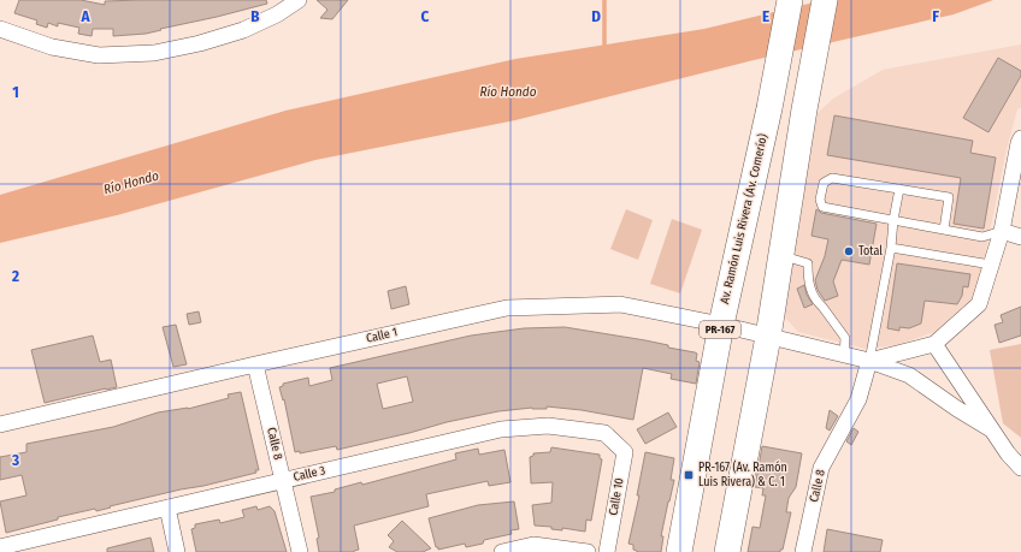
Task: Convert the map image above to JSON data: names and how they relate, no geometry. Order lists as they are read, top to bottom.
{
  "streets": {
    "main road": ["Av. Ramón Luis Rivera (Av. Comerío)", "PR-167"],
    "street": [
      "Calle 1",
      "Calle 8",
      "Calle 3",
      "Calle 10"
    ]
  },
  "crossings": [
    ["Av. Ramón Luis Rivera (Av. Comerío)", "Calle 1"],
    ["Calle 1", "Calle 8"],
    ["Calle 8", "Calle 3"],
    ["Calle 3", "Calle 10"]
  ],
  "water": ["Río Hondo"],
  "places": {
    "other": ["Total"],
    "transit": ["PR-167 (Av. Ramón Luis Rivera) & C. 1"]
  },
  "grid": {
    "columns": [
      "A",
      "B",
      "C",
      "D",
      "E",
      "F"
    ],
    "rows": ["1", "2", "3"]
  }
}
